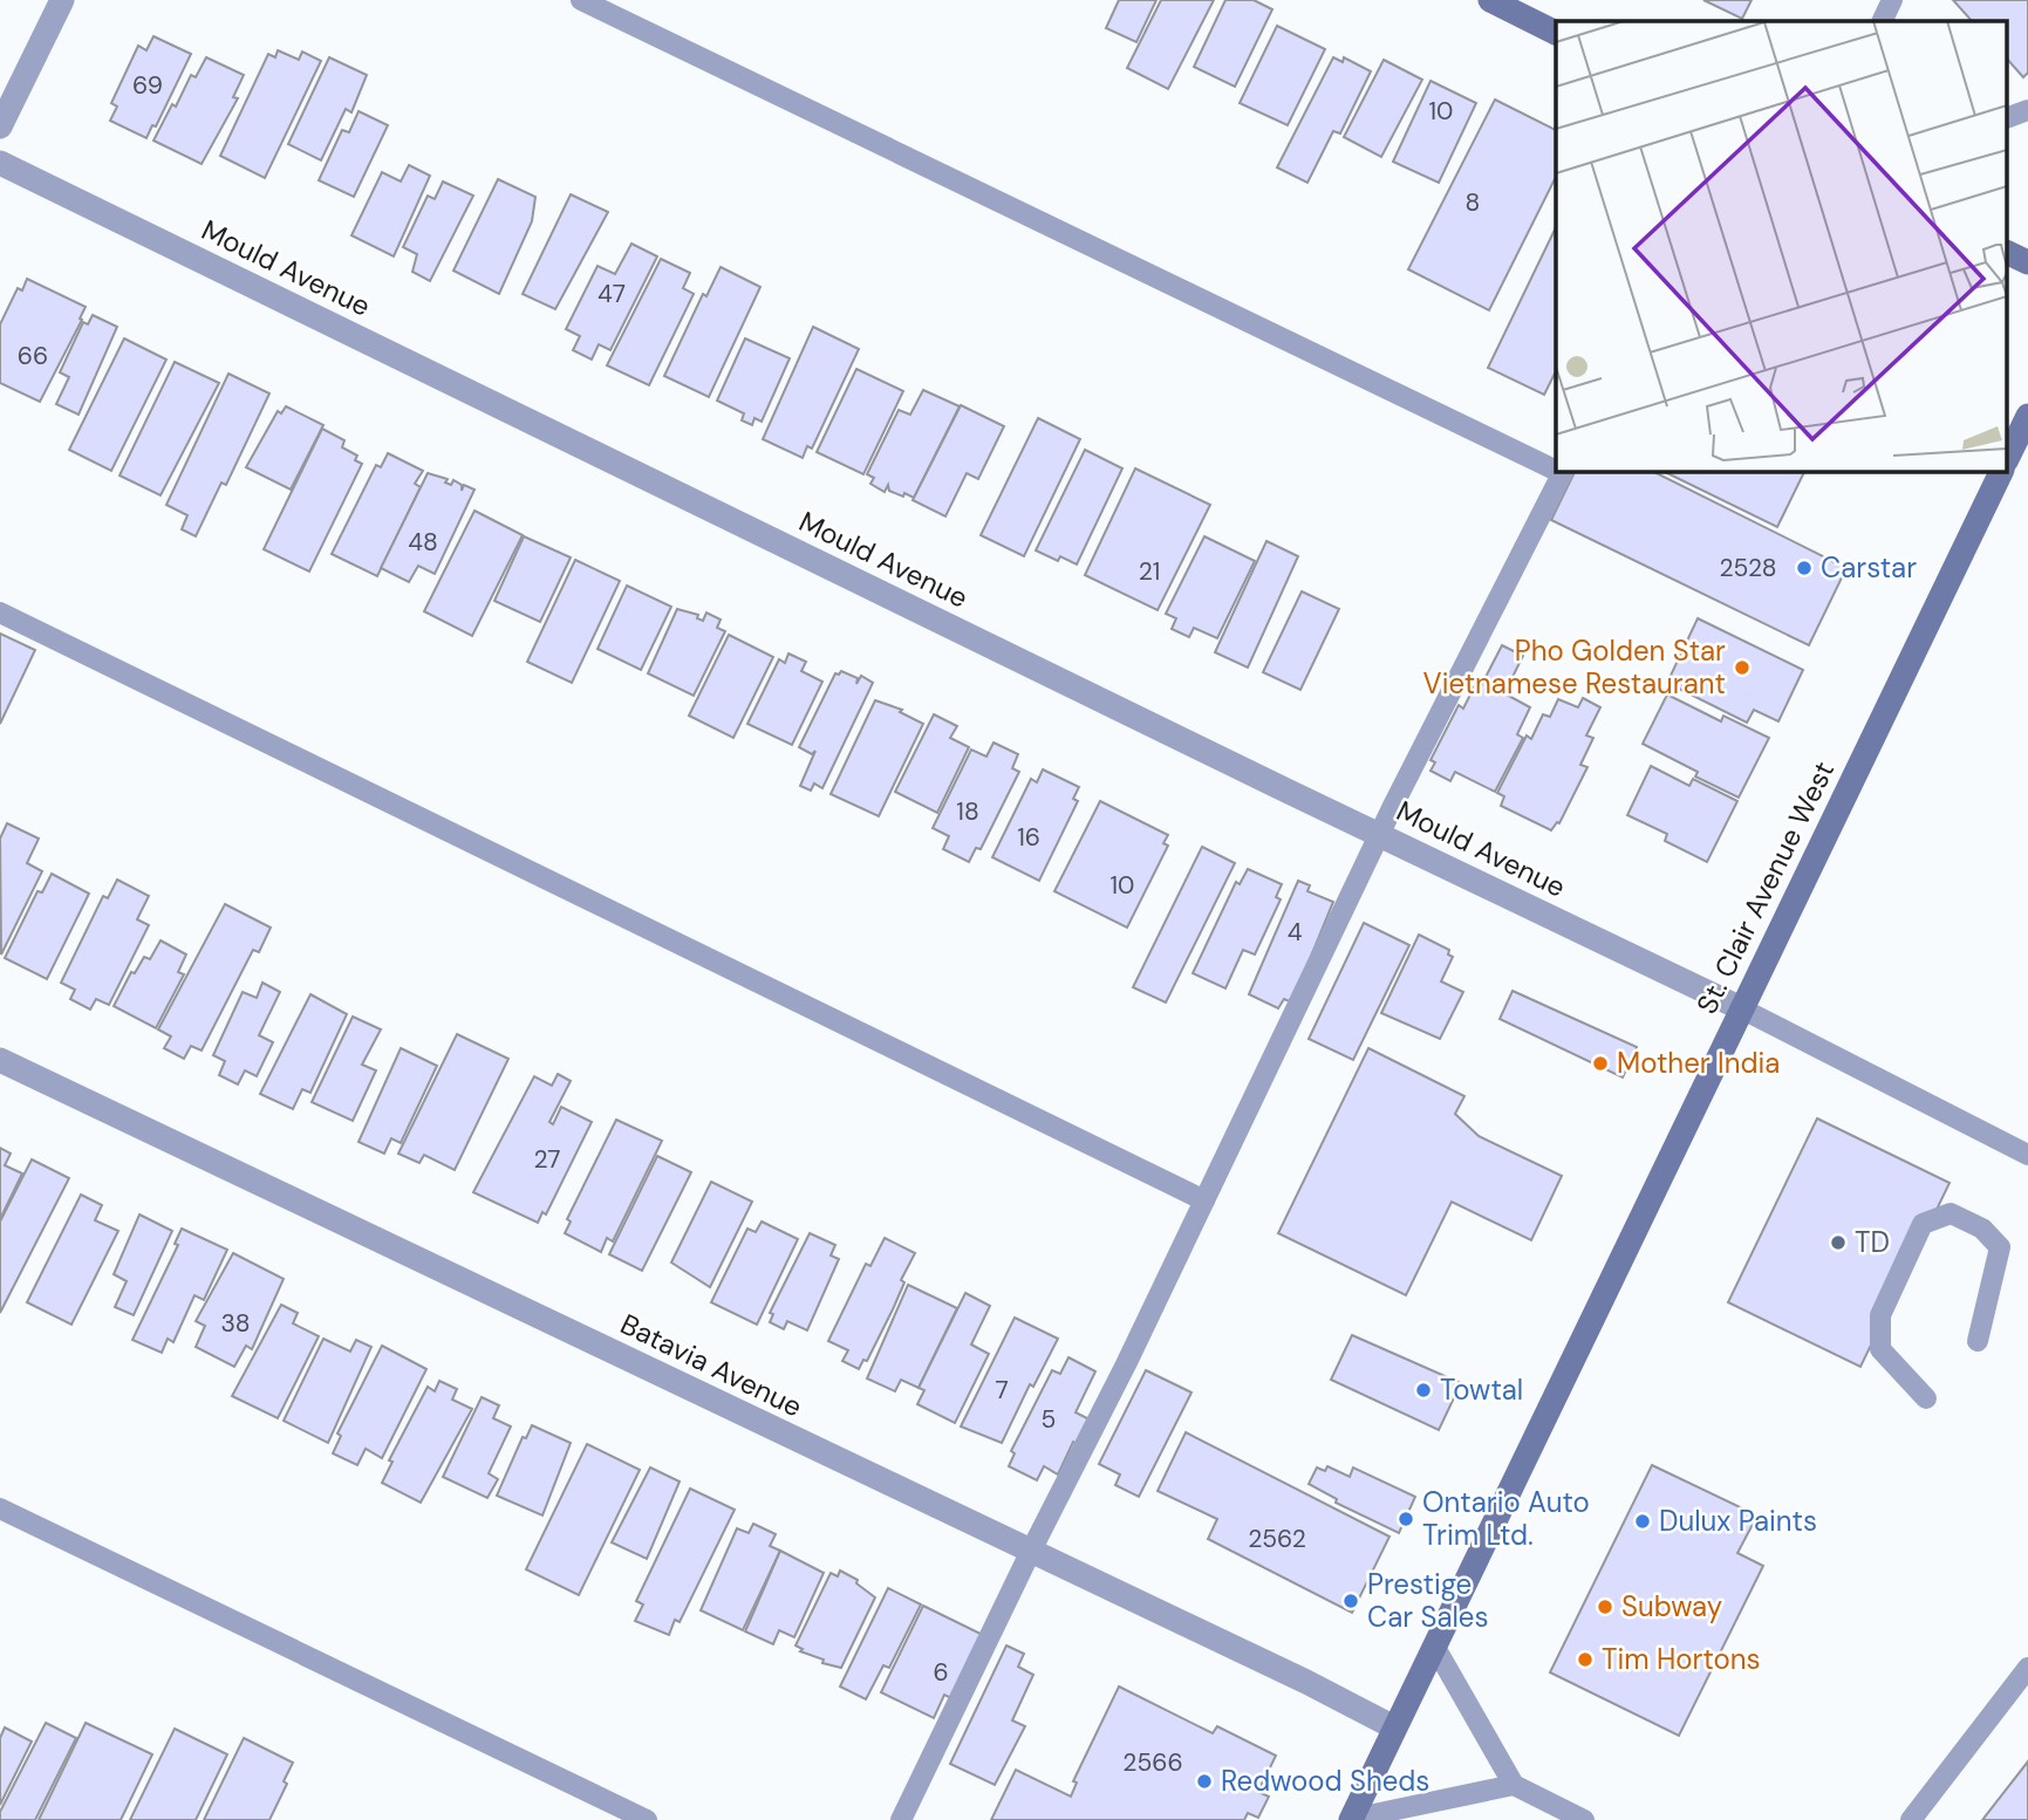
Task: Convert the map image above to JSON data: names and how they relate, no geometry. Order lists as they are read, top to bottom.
{
  "streets": {
    "main road": ["St. Clair Avenue West"],
    "street": ["Mould Avenue", "Batavia Avenue"]
  },
  "crossings": [
    ["Mould Avenue", "St. Clair Avenue West"],
    ["St. Clair Avenue West", "Batavia Avenue"]
  ],
  "places": [
    "Carstar",
    "Pho Golden Star Vietnamese Restaurant",
    "Mother India",
    "TD",
    "Towtal",
    "Ontario Auto Trim Ltd.",
    "Dulux Paints",
    "Prestige Car Sales",
    "Subway",
    "Tim Hortons",
    "Redwood Sheds"
  ],
  "house_numbers": [
    "69",
    "10",
    "8",
    "47",
    "66",
    "48",
    "2528",
    "21",
    "18",
    "16",
    "10",
    "4",
    "27",
    "38",
    "7",
    "5",
    "2562",
    "6",
    "2566"
  ]
}
